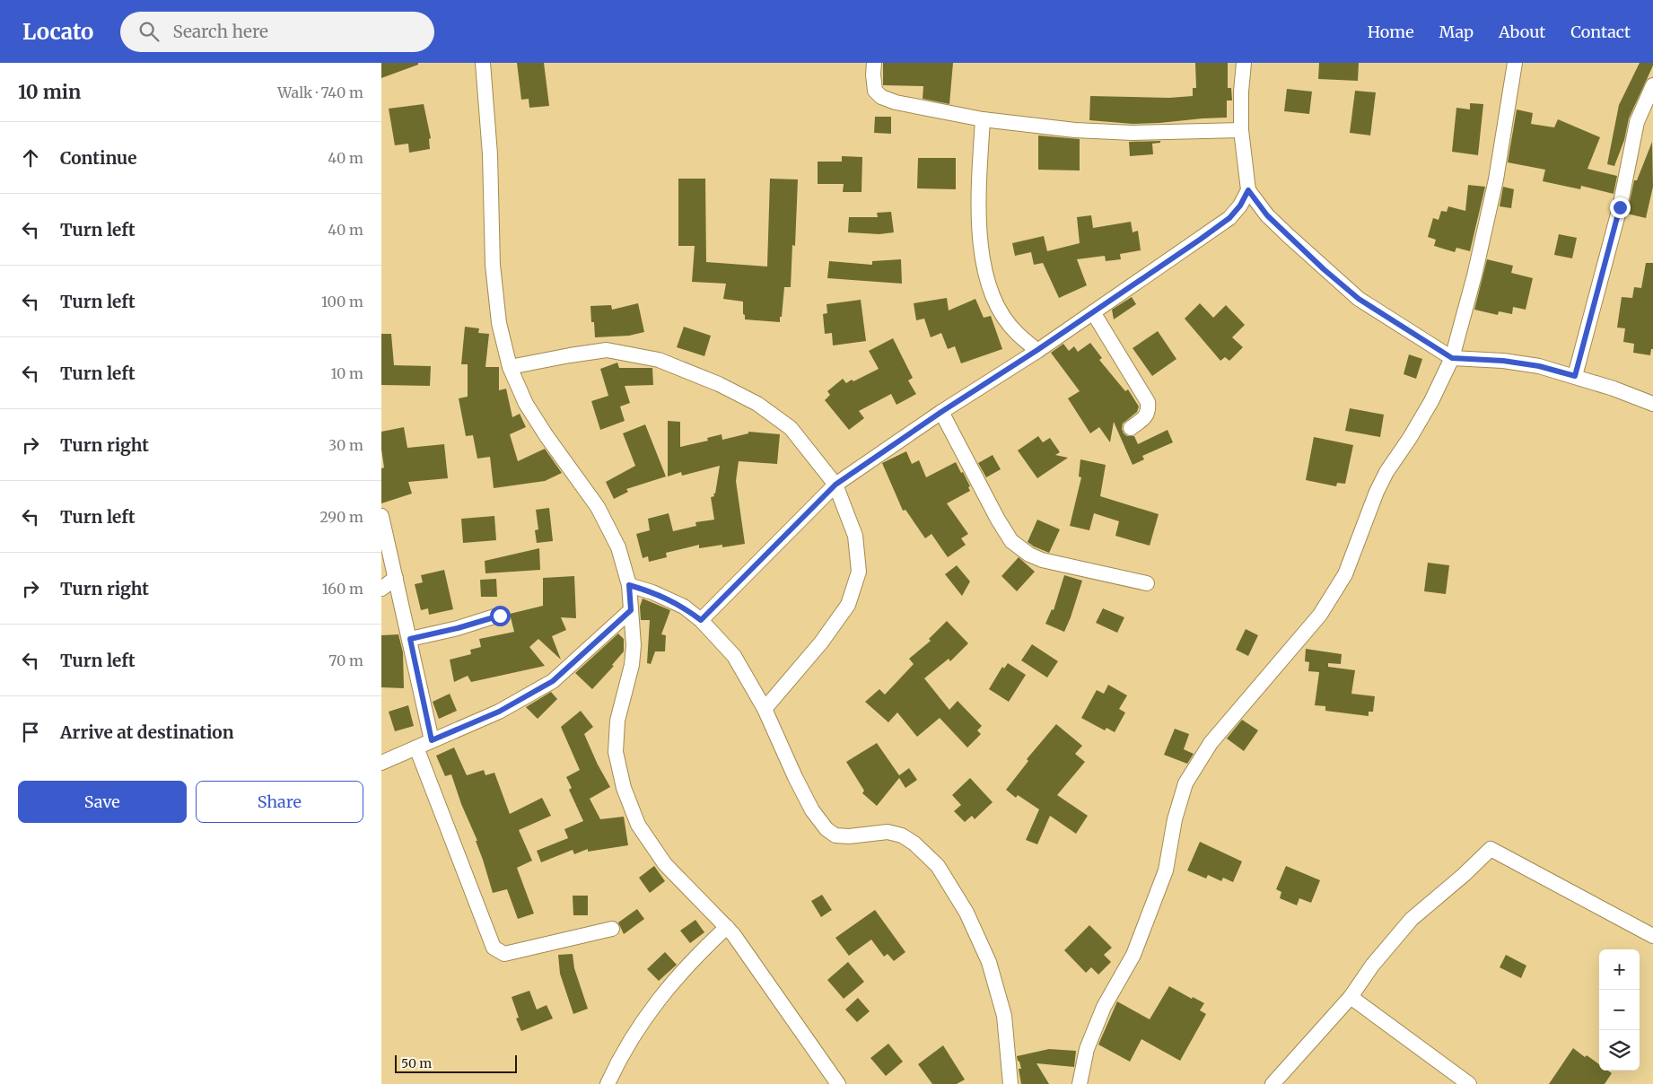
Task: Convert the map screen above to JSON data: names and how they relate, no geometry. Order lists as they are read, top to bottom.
{
  "scale_bar": "50 m",
  "page": {
    "header": "Locato",
    "search": "Search here",
    "nav": [
      "Home",
      "Map",
      "About",
      "Contact"
    ],
    "heading": ["10 min", "Walk · 740 m"],
    "list": [
      ["Continue", "40 m"],
      ["Turn left", "40 m"],
      ["Turn left", "100 m"],
      ["Turn left", "10 m"],
      ["Turn right", "30 m"],
      ["Turn left", "290 m"],
      ["Turn right", "160 m"],
      ["Turn left", "70 m"],
      "Arrive at destination"
    ],
    "buttons": ["Save", "Share"],
    "map_buttons": ["+", "−"],
    "scale": "50 m"
  }
}
